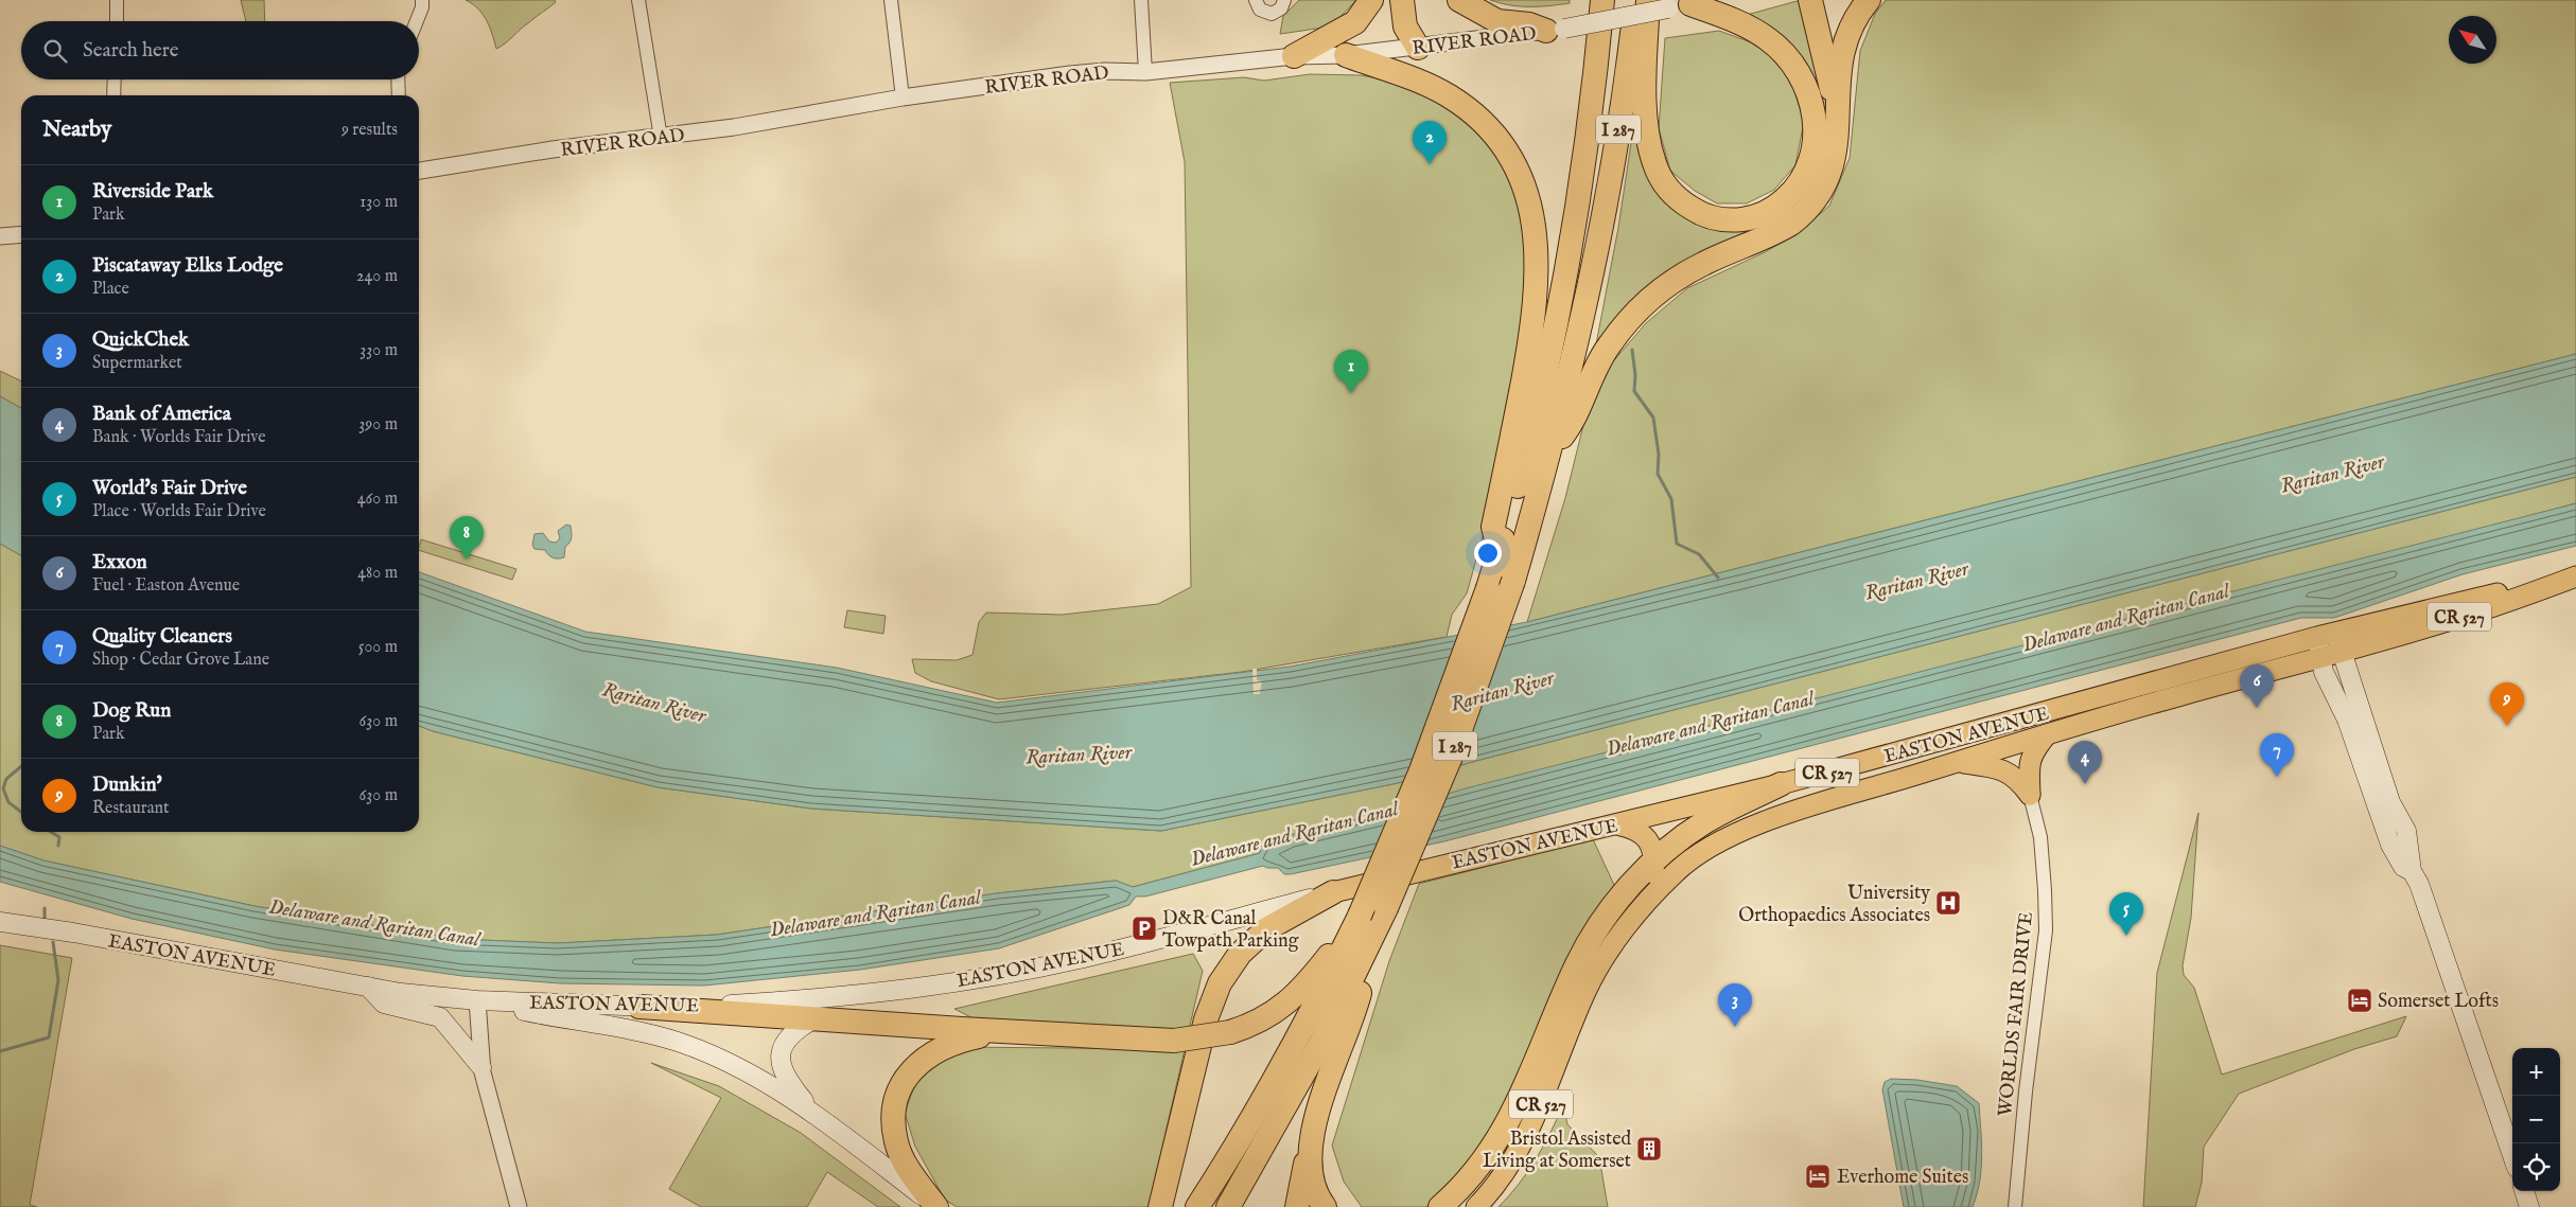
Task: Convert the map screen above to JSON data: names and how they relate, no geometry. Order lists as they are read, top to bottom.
{
  "streets": {
    "highway": ["I 287"],
    "main road": ["RIVER ROAD", "CR 527", "EASTON AVENUE"],
    "street": ["WORLDS FAIR DRIVE"]
  },
  "water": ["Raritan River", "Delaware and Raritan Canal"],
  "places": {
    "hospital": ["University Orthopaedics Associates"],
    "parking": ["D&R Canal Towpath Parking"],
    "hotel": ["Somerset Lofts", "Everhome Suites"],
    "building": ["Bristol Assisted Living at Somerset"]
  },
  "north": "top left",
  "page": {
    "search": "Search here",
    "heading": ["Nearby", "9 results"],
    "pins": [
      "2",
      "1",
      "8",
      "6",
      "9",
      "7",
      "4",
      "5",
      "3"
    ],
    "list": [
      {
        "mark": "1",
        "name": "Riverside Park",
        "note": "Park",
        "value": "130 m"
      },
      {
        "mark": "2",
        "name": "Piscataway Elks Lodge",
        "note": "Place",
        "value": "240 m"
      },
      {
        "mark": "3",
        "name": "QuickChek",
        "note": "Supermarket",
        "value": "330 m"
      },
      {
        "mark": "4",
        "name": "Bank of America",
        "note": "Bank · Worlds Fair Drive",
        "value": "390 m"
      },
      {
        "mark": "5",
        "name": "World's Fair Drive",
        "note": "Place · Worlds Fair Drive",
        "value": "460 m"
      },
      {
        "mark": "6",
        "name": "Exxon",
        "note": "Fuel · Easton Avenue",
        "value": "480 m"
      },
      {
        "mark": "7",
        "name": "Quality Cleaners",
        "note": "Shop · Cedar Grove Lane",
        "value": "500 m"
      },
      {
        "mark": "8",
        "name": "Dog Run",
        "note": "Park",
        "value": "630 m"
      },
      {
        "mark": "9",
        "name": "Dunkin'",
        "note": "Restaurant",
        "value": "630 m"
      }
    ],
    "map_buttons": ["+", "−"]
  }
}
